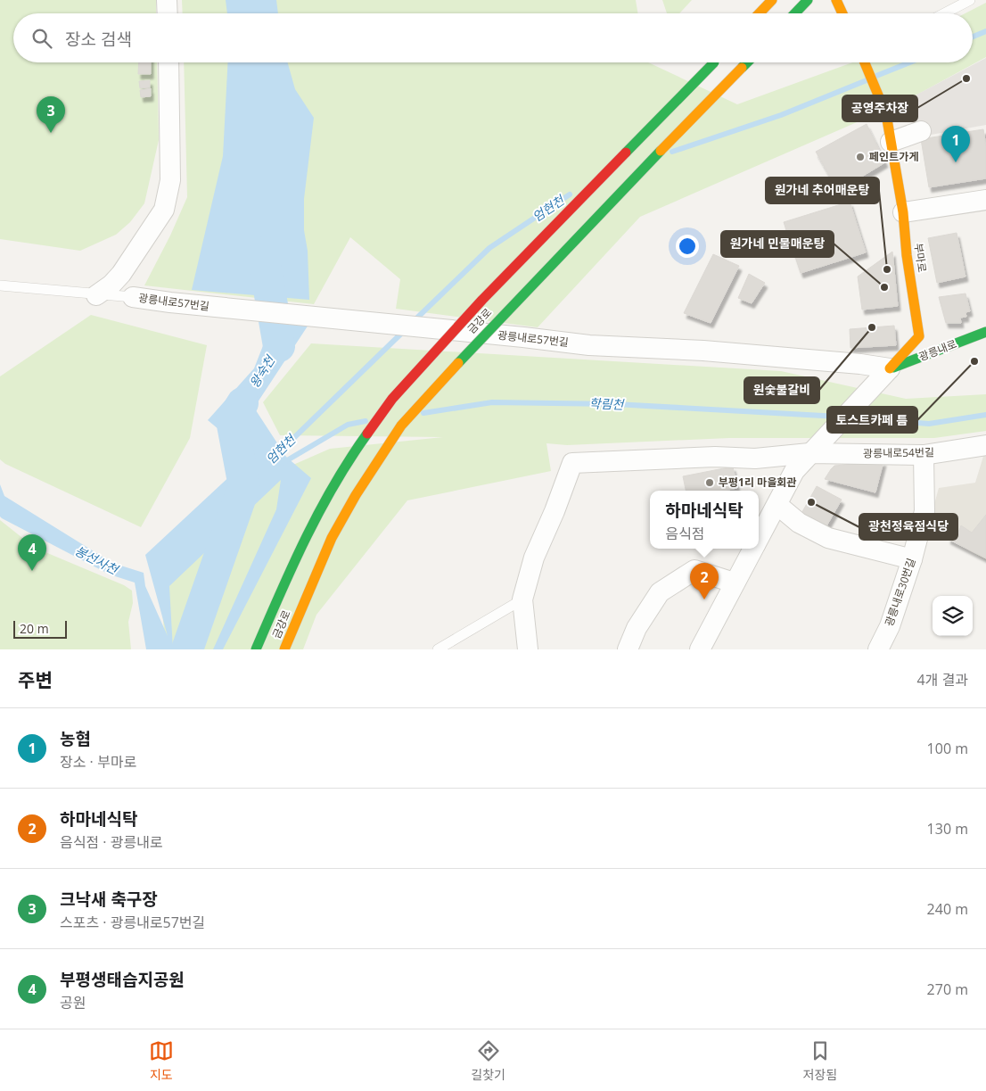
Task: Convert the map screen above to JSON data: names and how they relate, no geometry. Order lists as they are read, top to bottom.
{
  "streets": {
    "main road": ["부마로", "금강로", "광릉내로"],
    "street": ["광릉내로57번길", "광릉내로54번길", "광릉내로30번길"]
  },
  "crossings": [
    ["부마로", "광릉내로57번길"],
    ["부마로", "광릉내로"],
    ["광릉내로57번길", "광릉내로"],
    ["광릉내로54번길", "광릉내로30번길"]
  ],
  "water": [
    "엄현천",
    "왕숙천",
    "학림천",
    "봉선사천"
  ],
  "places": [
    "공영주차장",
    "페인트가게",
    "원가네 추어매운탕",
    "원가네 민물매운탕",
    "원숯불갈비",
    "토스트카페 틈",
    "부평1리 마을회관",
    "광천정육점식당"
  ],
  "scale_bar": "20 m",
  "page": {
    "search": "장소 검색",
    "pins": [
      "3",
      "1",
      "4",
      "2"
    ],
    "popup": ["하마네식탁", "음식점"],
    "scale": "20 m",
    "heading": ["주변", "4개 결과"],
    "list": [
      {
        "mark": "1",
        "name": "농협",
        "note": "장소 · 부마로",
        "value": "100 m"
      },
      {
        "mark": "2",
        "name": "하마네식탁",
        "note": "음식점 · 광릉내로",
        "value": "130 m"
      },
      {
        "mark": "3",
        "name": "크낙새 축구장",
        "note": "스포츠 · 광릉내로57번길",
        "value": "240 m"
      },
      {
        "mark": "4",
        "name": "부평생태습지공원",
        "note": "공원",
        "value": "270 m"
      }
    ],
    "nav": ["지도", "길찾기", "저장됨"]
  }
}
